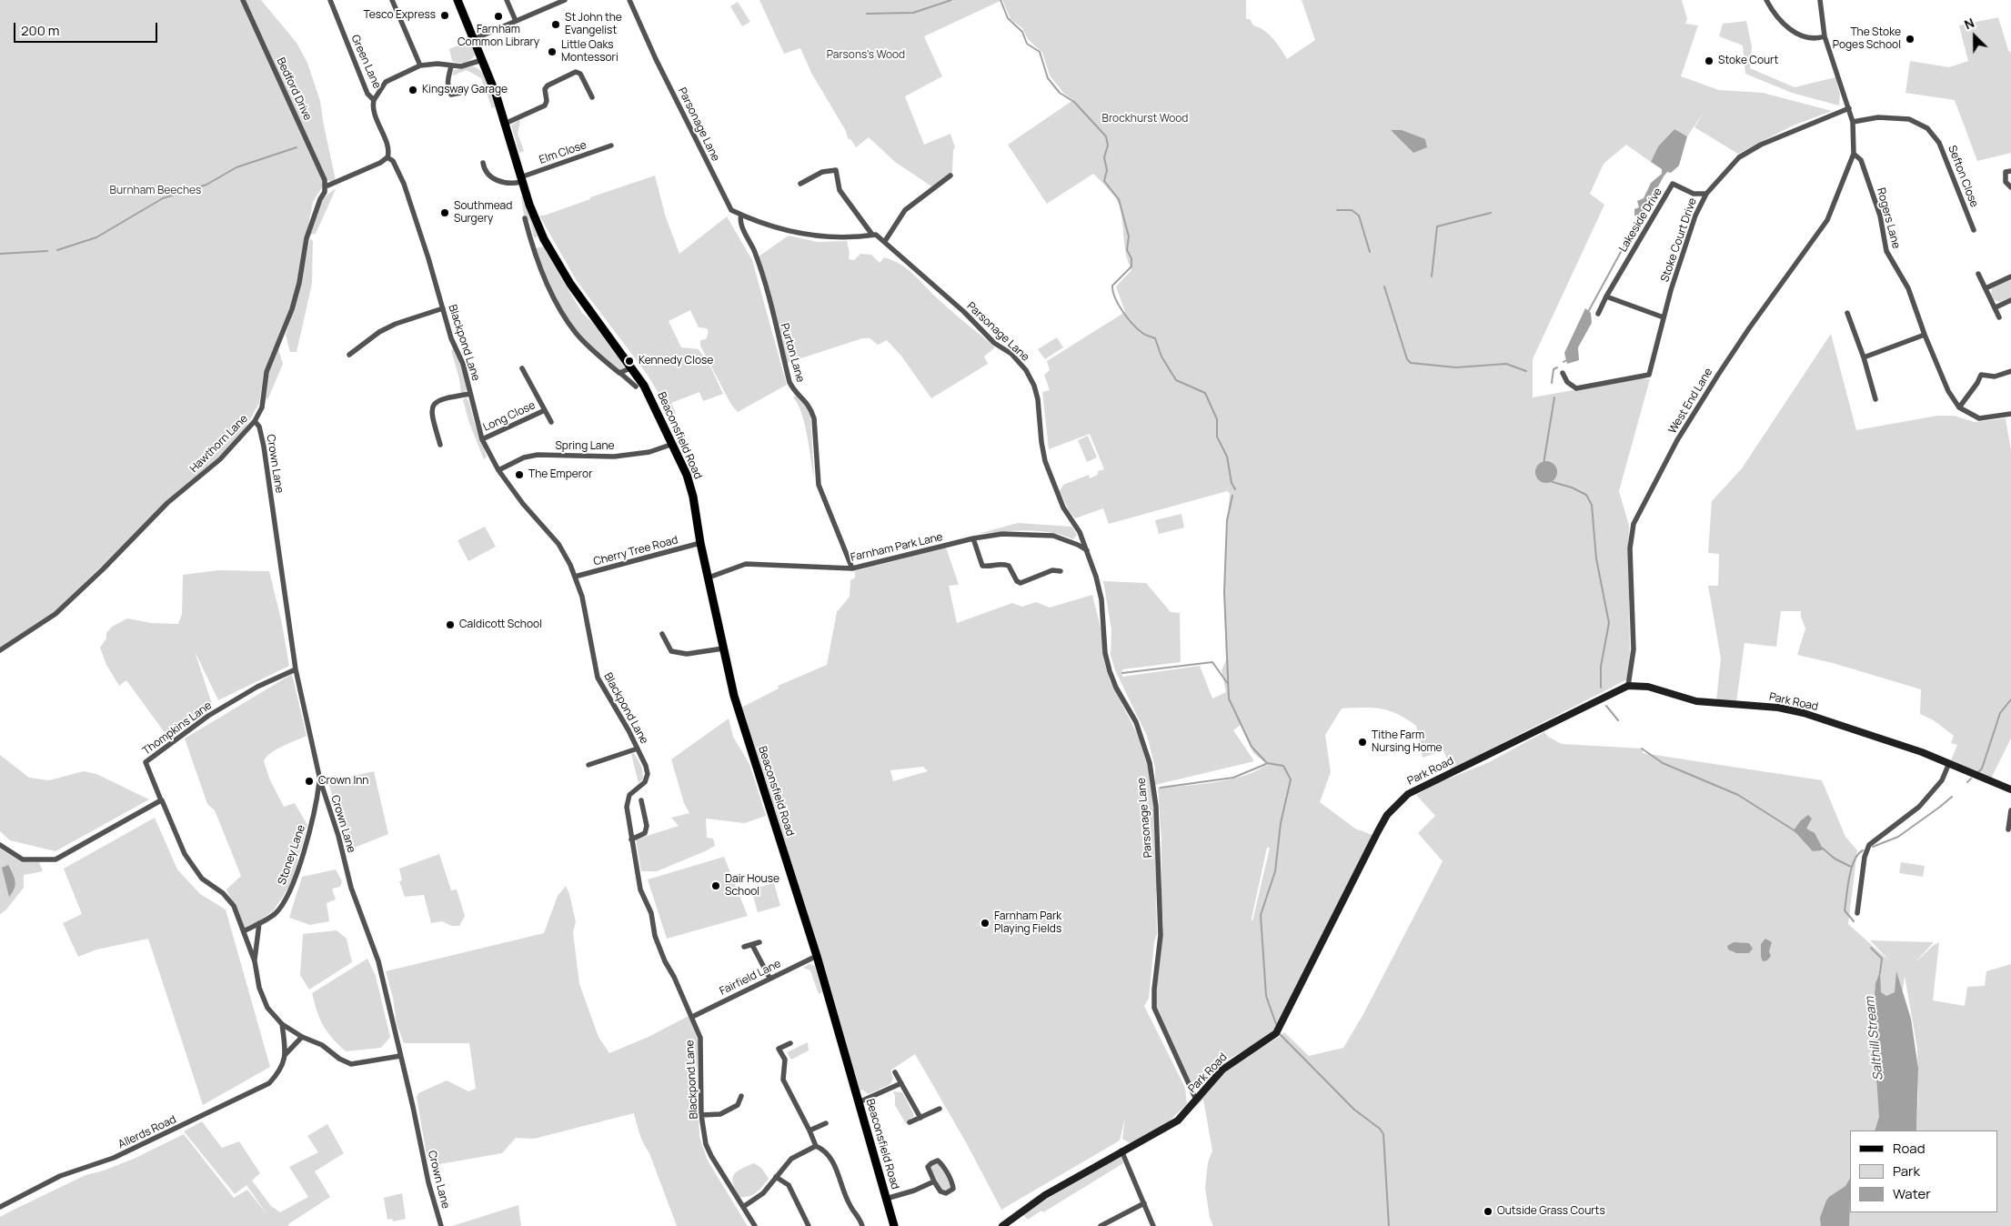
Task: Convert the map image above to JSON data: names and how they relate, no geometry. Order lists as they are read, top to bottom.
{
  "streets": {
    "main road": ["Beaconsfield Road", "Park Road"],
    "street": [
      "Green Lane",
      "Bedford Drive",
      "Parsonage Lane",
      "Elm Close",
      "Sefton Close",
      "Rogers Lane",
      "Lakeside Drive",
      "Stoke Court Drive",
      "Blackpond Lane",
      "Purton Lane",
      "West End Lane",
      "Long Close",
      "Hawthorn Lane",
      "Spring Lane",
      "Crown Lane",
      "Farnham Park Lane",
      "Cherry Tree Road",
      "Thompkins Lane",
      "Stoney Lane",
      "Fairfield Lane",
      "Allerds Road"
    ]
  },
  "crossings": [
    ["Green Lane", "Blackpond Lane"],
    ["Bedford Drive", "Hawthorn Lane"],
    ["Parsonage Lane", "Purton Lane"],
    ["Parsonage Lane", "Farnham Park Lane"],
    ["Parsonage Lane", "Park Road"],
    ["Elm Close", "Beaconsfield Road"],
    ["Sefton Close", "Rogers Lane"],
    ["Rogers Lane", "Stoke Court Drive"],
    ["Rogers Lane", "West End Lane"],
    ["Lakeside Drive", "Stoke Court Drive"],
    ["Blackpond Lane", "Long Close"],
    ["Blackpond Lane", "Spring Lane"],
    ["Blackpond Lane", "Cherry Tree Road"],
    ["Blackpond Lane", "Fairfield Lane"],
    ["Purton Lane", "Farnham Park Lane"],
    ["West End Lane", "Park Road"],
    ["Beaconsfield Road", "Spring Lane"],
    ["Beaconsfield Road", "Farnham Park Lane"],
    ["Beaconsfield Road", "Cherry Tree Road"],
    ["Beaconsfield Road", "Fairfield Lane"],
    ["Hawthorn Lane", "Crown Lane"],
    ["Crown Lane", "Thompkins Lane"],
    ["Crown Lane", "Stoney Lane"]
  ],
  "water": ["Salthill Stream"],
  "parks": ["Parsons's Wood", "Brockhurst Wood", "Burnham Beeches"],
  "places": [
    "Tesco Express",
    "Farnham Common Library",
    "St John the Evangelist",
    "The Stoke Poges School",
    "Little Oaks Montessori",
    "Stoke Court",
    "Kingsway Garage",
    "Southmead Surgery",
    "Kennedy Close",
    "The Emperor",
    "Caldicott School",
    "Tithe Farm Nursing Home",
    "Crown Inn",
    "Dair House School",
    "Farnham Park Playing Fields",
    "Outside Grass Courts"
  ],
  "legend": ["Road", "Park", "Water"],
  "scale_bar": "200 m",
  "north": "top left"
}
